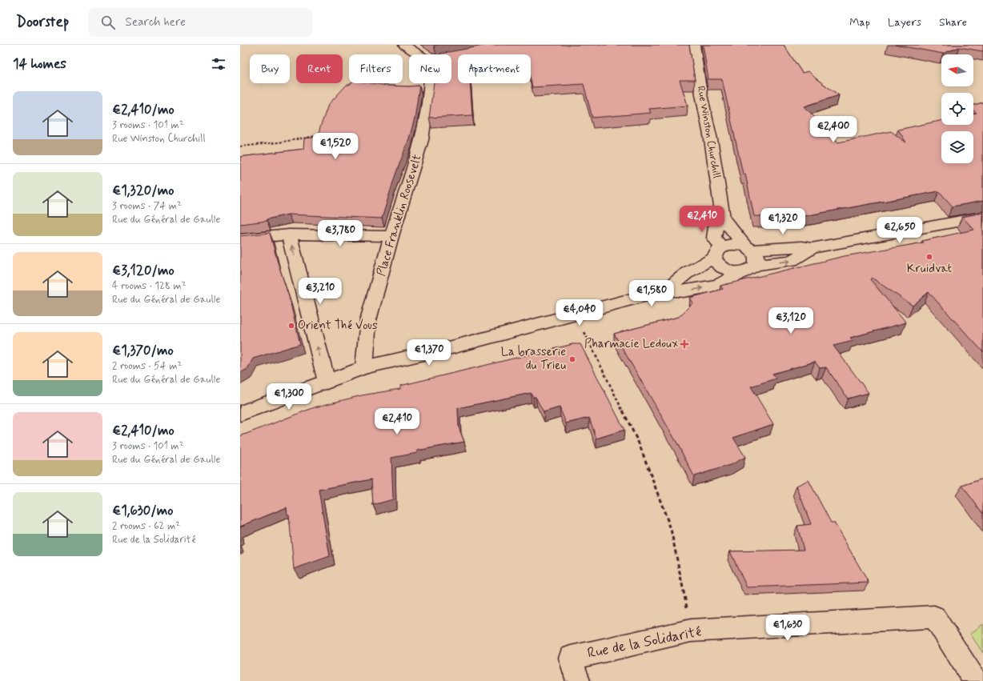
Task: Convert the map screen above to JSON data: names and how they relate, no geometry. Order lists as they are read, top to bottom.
{
  "streets": {
    "main road": ["Rue Winston Churchill", "Place Franklin Roosevelt", "Rue de la Solidarité"]
  },
  "places": {
    "other": ["Kruidvat", "Orient Thé Vous", "La brasserie du Trieu"],
    "health": ["Pharmacie Ledoux"]
  },
  "north": "left",
  "page": {
    "header": "Doorstep",
    "search": "Search here",
    "nav": ["Map", "Layers", "Share"],
    "heading": "14 homes",
    "chip": [
      "Buy",
      "Rent",
      "Filters",
      "New",
      "Apartment"
    ],
    "list": [
      {
        "name": "€2,410/mo",
        "note": "3 rooms · 101 m² · Rue Winston Churchill"
      },
      {
        "name": "€1,320/mo",
        "note": "3 rooms · 74 m² · Rue du Général de Gaulle"
      },
      {
        "name": "€3,120/mo",
        "note": "4 rooms · 128 m² · Rue du Général de Gaulle"
      },
      {
        "name": "€1,370/mo",
        "note": "2 rooms · 54 m² · Rue du Général de Gaulle"
      },
      {
        "name": "€2,410/mo",
        "note": "3 rooms · 101 m² · Rue du Général de Gaulle"
      },
      {
        "name": "€1,630/mo",
        "note": "2 rooms · 62 m² · Rue de la Solidarité"
      }
    ],
    "price": [
      "€2,400",
      "€1,520",
      "€2,410",
      "€1,320",
      "€2,650",
      "€3,780",
      "€3,210",
      "€1,580",
      "€4,040",
      "€3,120",
      "€1,370",
      "€1,300",
      "€2,410",
      "€1,630"
    ]
  }
}
